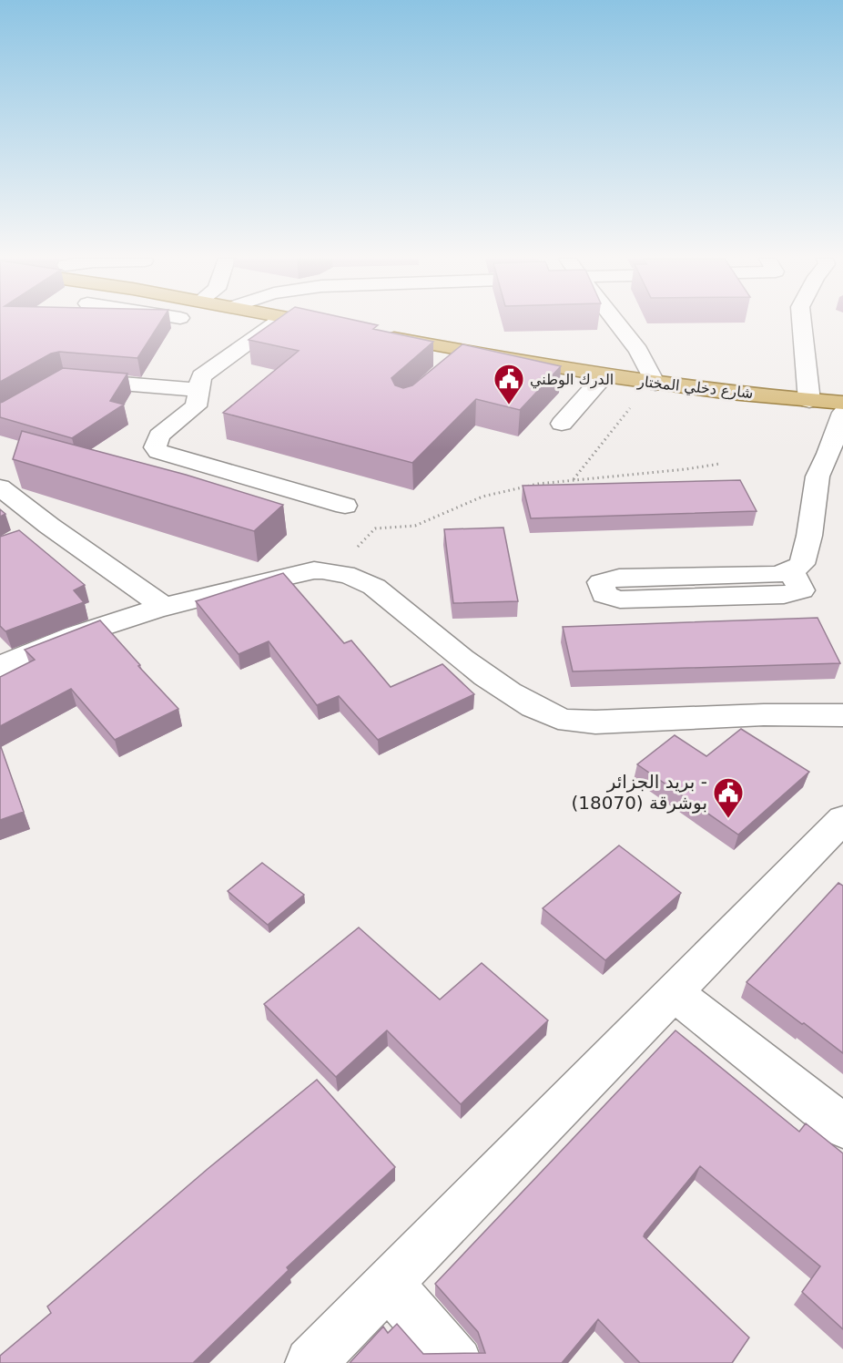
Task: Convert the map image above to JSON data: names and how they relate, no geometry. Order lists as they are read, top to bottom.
{
  "streets": {
    "main road": ["شارع دخلي المختار"]
  },
  "places": {
    "public building": ["الدرك الوطني", "بريد الجزائر - بوشرقة (18070)"]
  }
}
